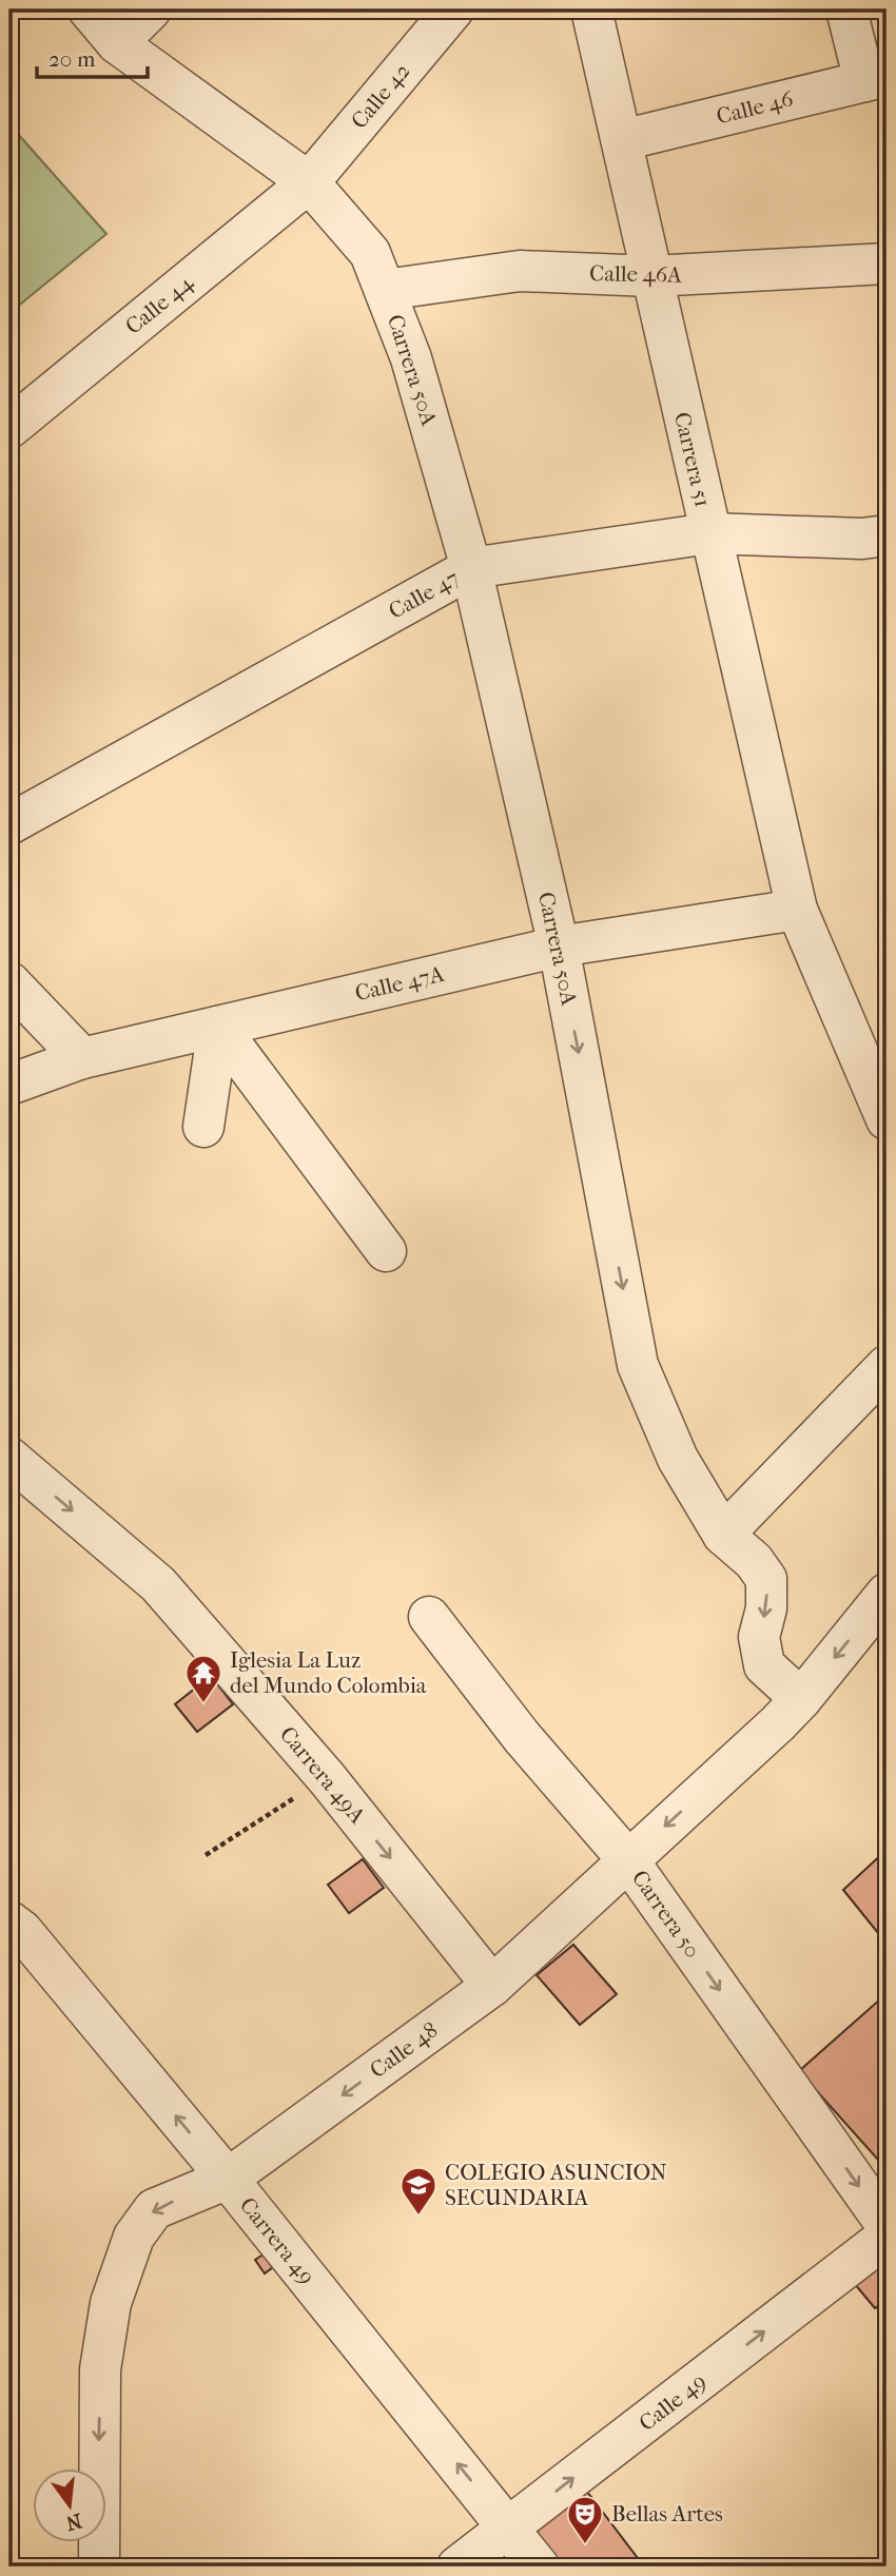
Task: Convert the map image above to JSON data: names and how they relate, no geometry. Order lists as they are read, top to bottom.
{
  "streets": {
    "street": [
      "Calle 42",
      "Calle 46",
      "Calle 46A",
      "Calle 44",
      "Carrera 50A",
      "Carrera 51",
      "Calle 47",
      "Calle 47A",
      "Carrera 49A",
      "Carrera 50",
      "Calle 48",
      "Carrera 49",
      "Calle 49"
    ]
  },
  "crossings": [
    ["Calle 42", "Calle 44"],
    ["Calle 42", "Carrera 50A"],
    ["Calle 46", "Carrera 51"],
    ["Calle 46A", "Carrera 50A"],
    ["Calle 46A", "Carrera 51"],
    ["Calle 44", "Carrera 50A"],
    ["Carrera 50A", "Calle 47"],
    ["Carrera 50A", "Calle 47A"],
    ["Carrera 50A", "Calle 48"],
    ["Carrera 51", "Calle 47"],
    ["Carrera 51", "Calle 47A"],
    ["Carrera 49A", "Calle 48"],
    ["Carrera 50", "Calle 48"],
    ["Carrera 50", "Calle 49"],
    ["Calle 48", "Carrera 49"],
    ["Carrera 49", "Calle 49"]
  ],
  "one_way": [
    "Carrera 49A",
    "Carrera 50",
    "Calle 48",
    "Carrera 49",
    "Calle 49"
  ],
  "places": {
    "temple": ["Iglesia La Luz del Mundo Colombia"],
    "school or university": ["COLEGIO ASUNCION SECUNDARIA"],
    "theatre": ["Bellas Artes"]
  },
  "scale_bar": "20 m",
  "north": "bottom"
}
